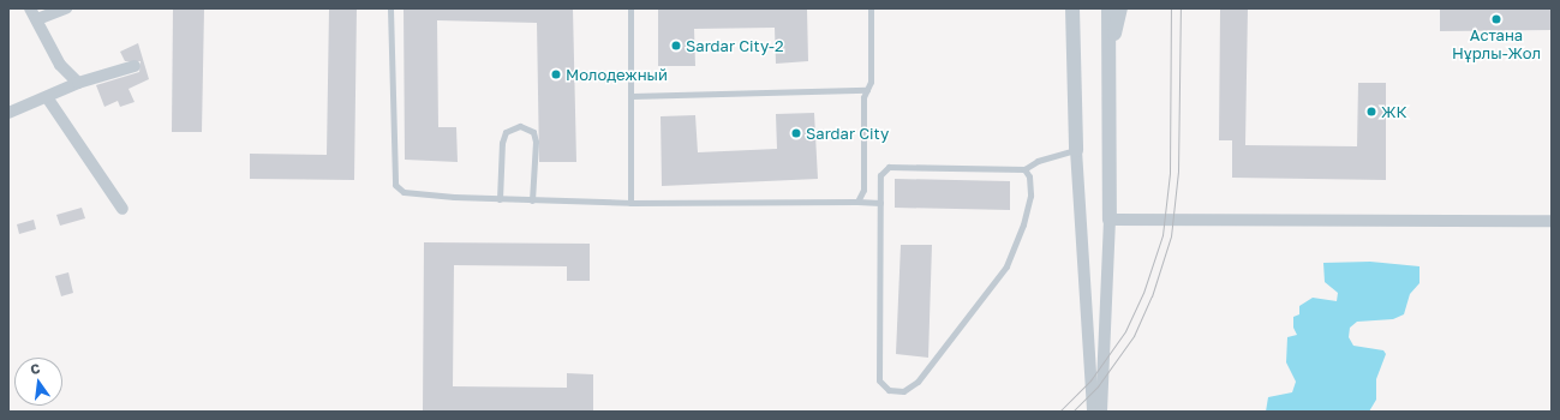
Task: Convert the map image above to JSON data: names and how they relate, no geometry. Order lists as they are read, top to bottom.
{
  "places": [
    "Астана Нұрлы-Жол",
    "Sardar City-2",
    "Молодежный",
    "ЖК",
    "Sardar City"
  ],
  "north": "top"
}
